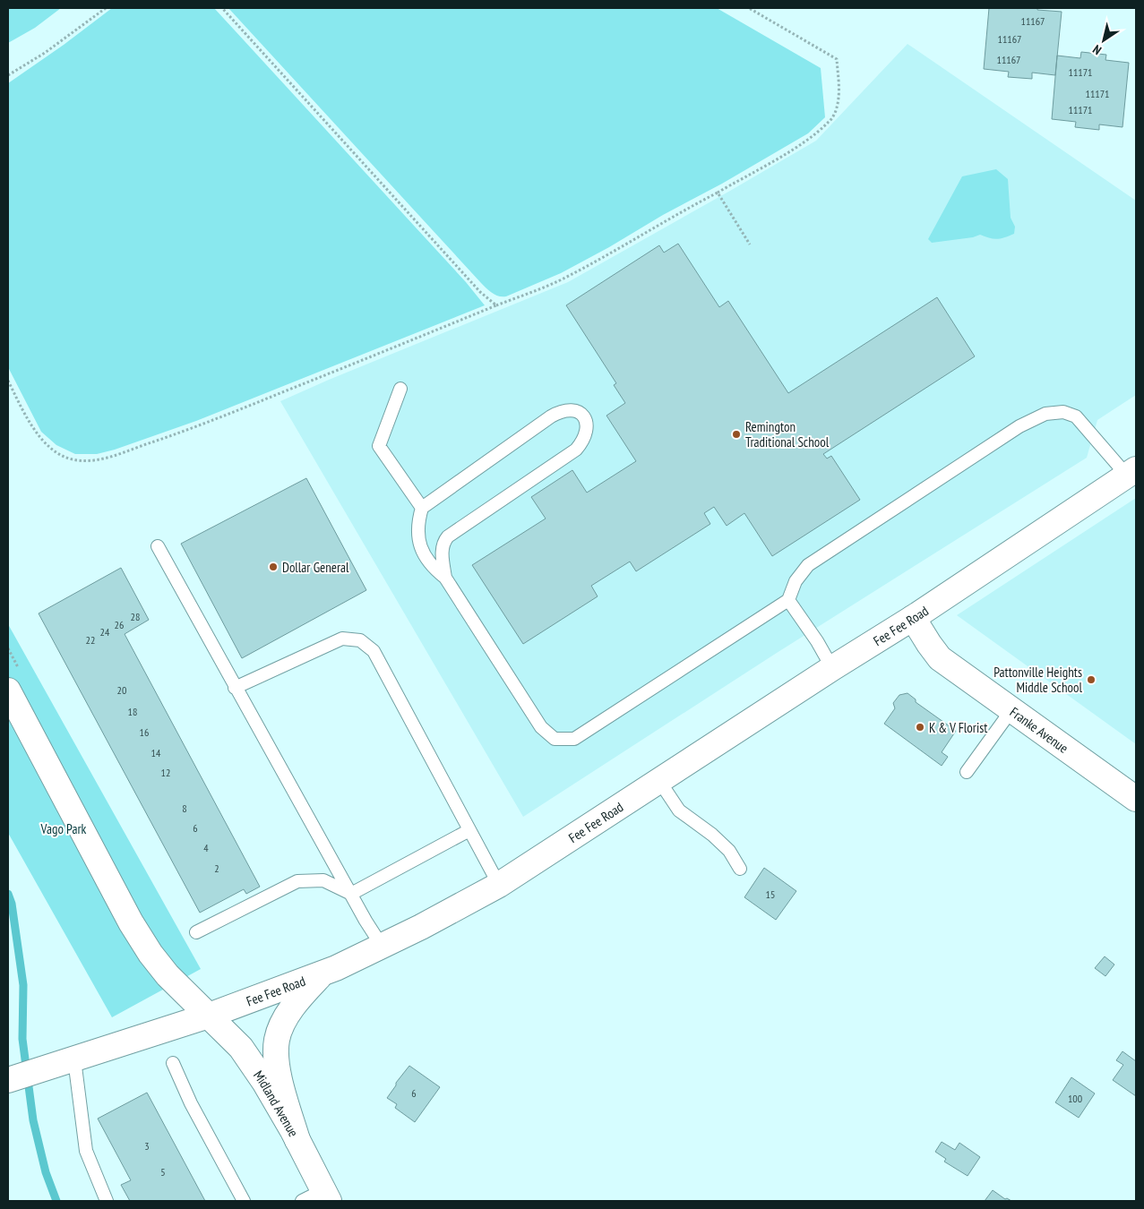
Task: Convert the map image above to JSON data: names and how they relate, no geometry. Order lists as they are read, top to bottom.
{
  "streets": {
    "street": ["Fee Fee Road", "Franke Avenue", "Midland Avenue"]
  },
  "crossings": [
    ["Fee Fee Road", "Franke Avenue"],
    ["Fee Fee Road", "Midland Avenue"]
  ],
  "parks": ["Vago Park"],
  "places": [
    "Remington Traditional School",
    "Dollar General",
    "Pattonville Heights Middle School",
    "K & V Florist"
  ],
  "house_numbers": [
    "11167",
    "11167",
    "11167",
    "11171",
    "11171",
    "11171",
    "28",
    "26",
    "24",
    "22",
    "20",
    "18",
    "16",
    "14",
    "12",
    "8",
    "6",
    "4",
    "2",
    "15",
    "6",
    "100",
    "3",
    "5"
  ],
  "north": "bottom left"
}
